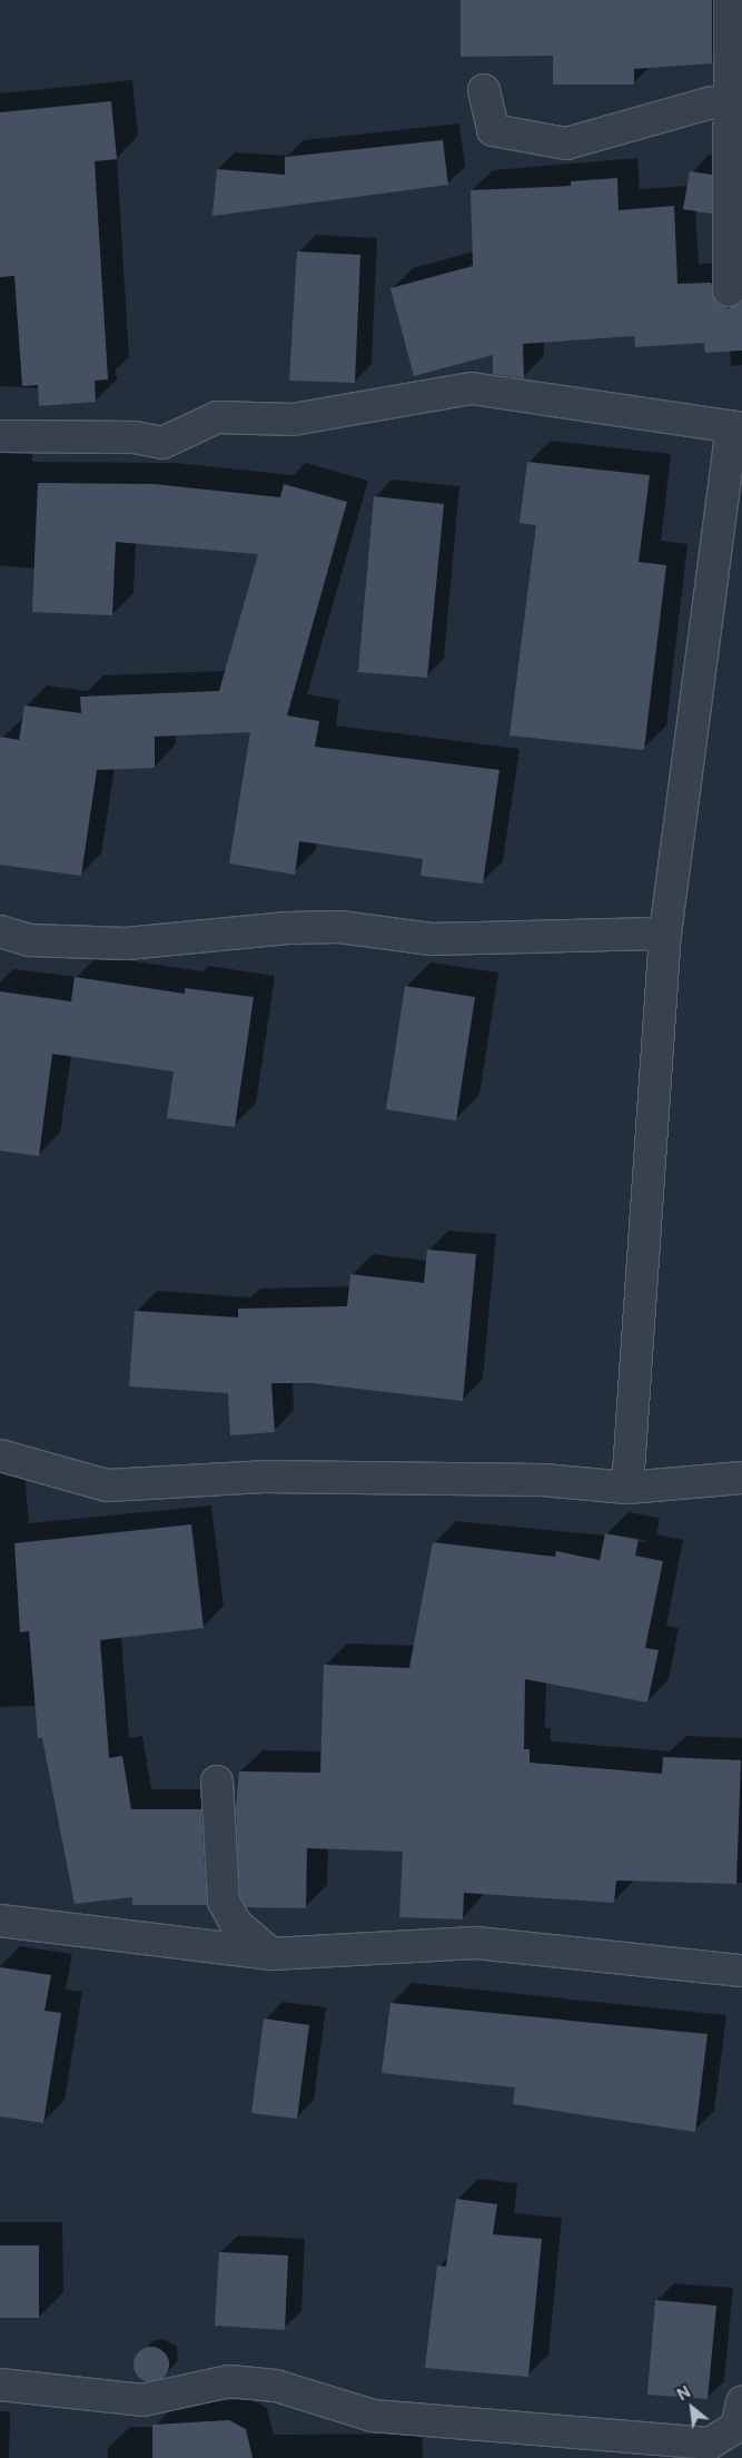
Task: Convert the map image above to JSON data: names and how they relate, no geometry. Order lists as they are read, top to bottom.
{
  "north": "top left"
}
